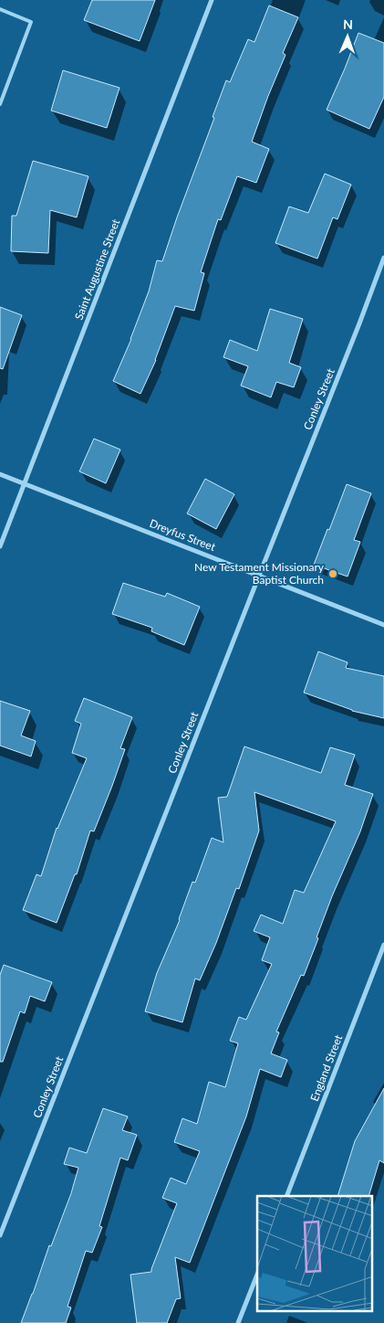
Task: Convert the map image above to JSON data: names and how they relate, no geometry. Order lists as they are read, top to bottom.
{
  "streets": {
    "street": [
      "Saint Augustine Street",
      "Conley Street",
      "Dreyfus Street",
      "England Street"
    ]
  },
  "crossings": [
    ["Saint Augustine Street", "Dreyfus Street"],
    ["Conley Street", "Dreyfus Street"]
  ],
  "places": ["New Testament Missionary Baptist Church"],
  "north": "top"
}
